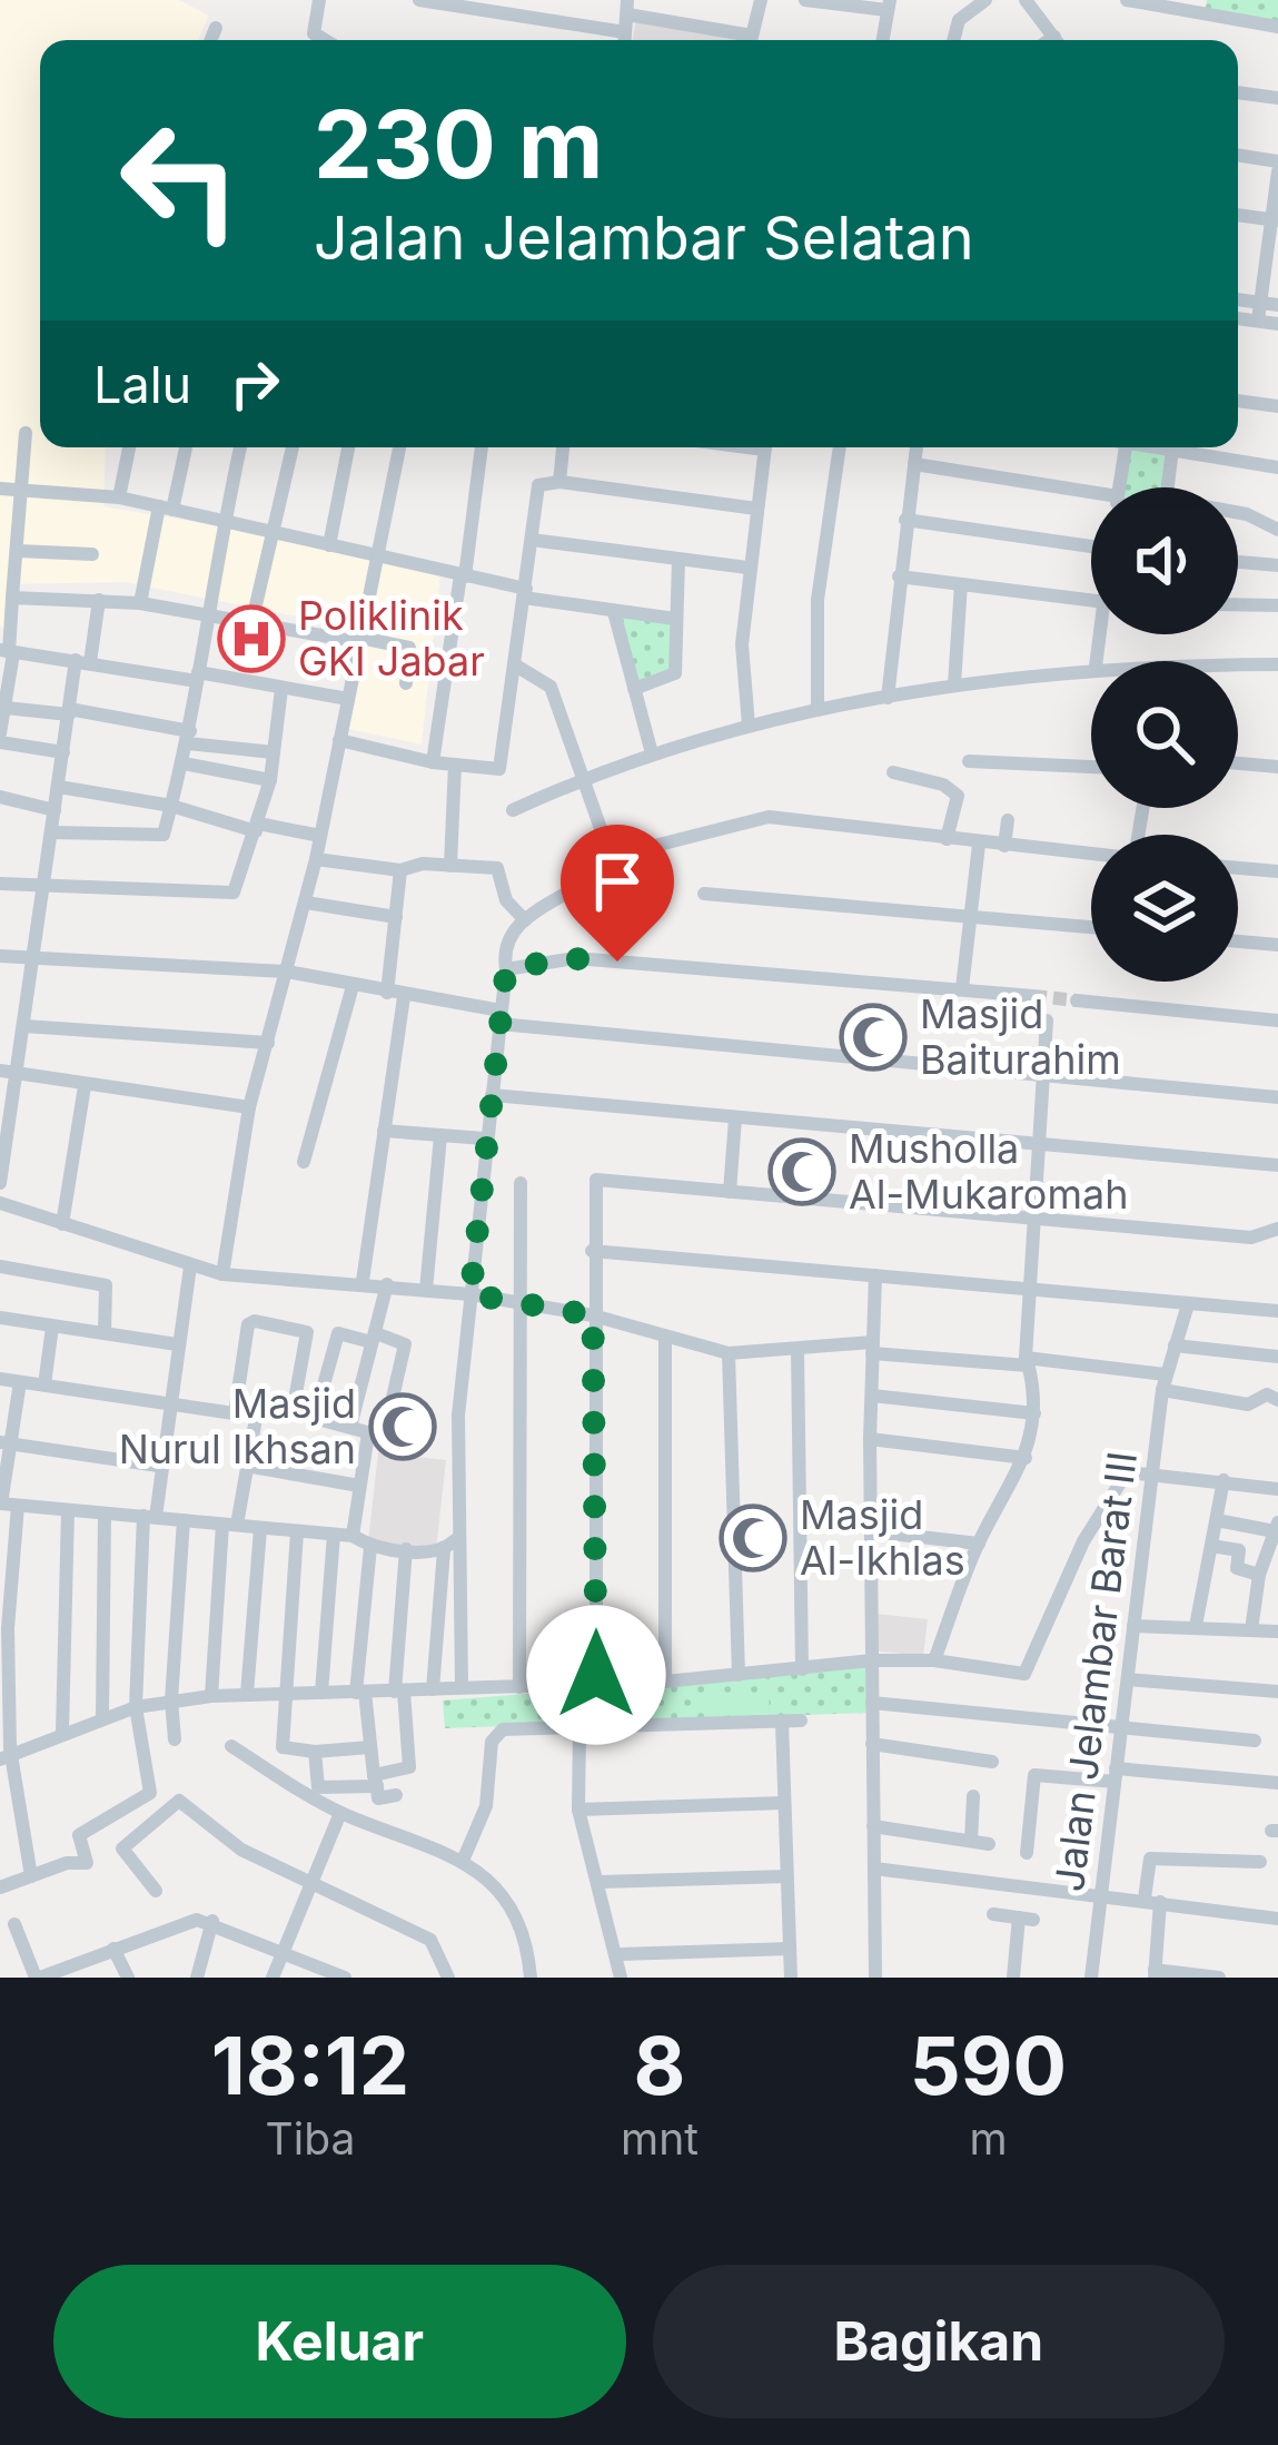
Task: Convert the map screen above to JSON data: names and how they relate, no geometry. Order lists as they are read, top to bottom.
{
  "streets": {
    "street": ["Jalan Jelambar Barat III"]
  },
  "places": {
    "hospital": ["Poliklinik GKI Jabar"],
    "mosque": [
      "Masjid Baiturahim",
      "Musholla Al-Mukaromah",
      "Masjid Nurul Ikhsan",
      "Masjid Al-Ikhlas"
    ]
  },
  "page": {
    "turn": ["230 m", "Jalan Jelambar Selatan"],
    "then": "Lalu",
    "eta": [
      "18:12",
      "Tiba",
      "8",
      "mnt",
      "590",
      "m"
    ],
    "buttons": ["Keluar", "Bagikan"]
  }
}
